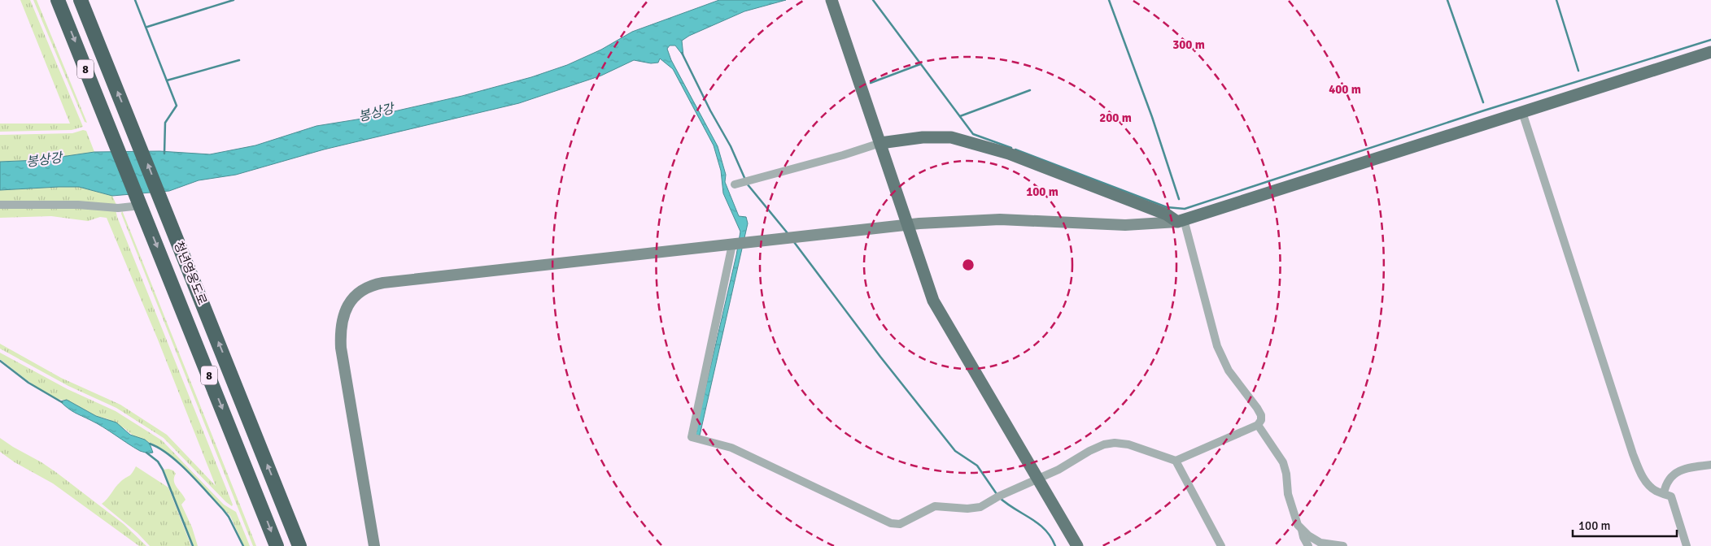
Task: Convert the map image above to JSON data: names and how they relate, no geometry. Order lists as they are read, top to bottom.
{
  "streets": {
    "highway": ["8", "청년영웅도로"]
  },
  "water": ["봉상강"],
  "scale_bar": "100 m",
  "rings": [
    "300 m",
    "400 m",
    "200 m",
    "100 m"
  ]
}
